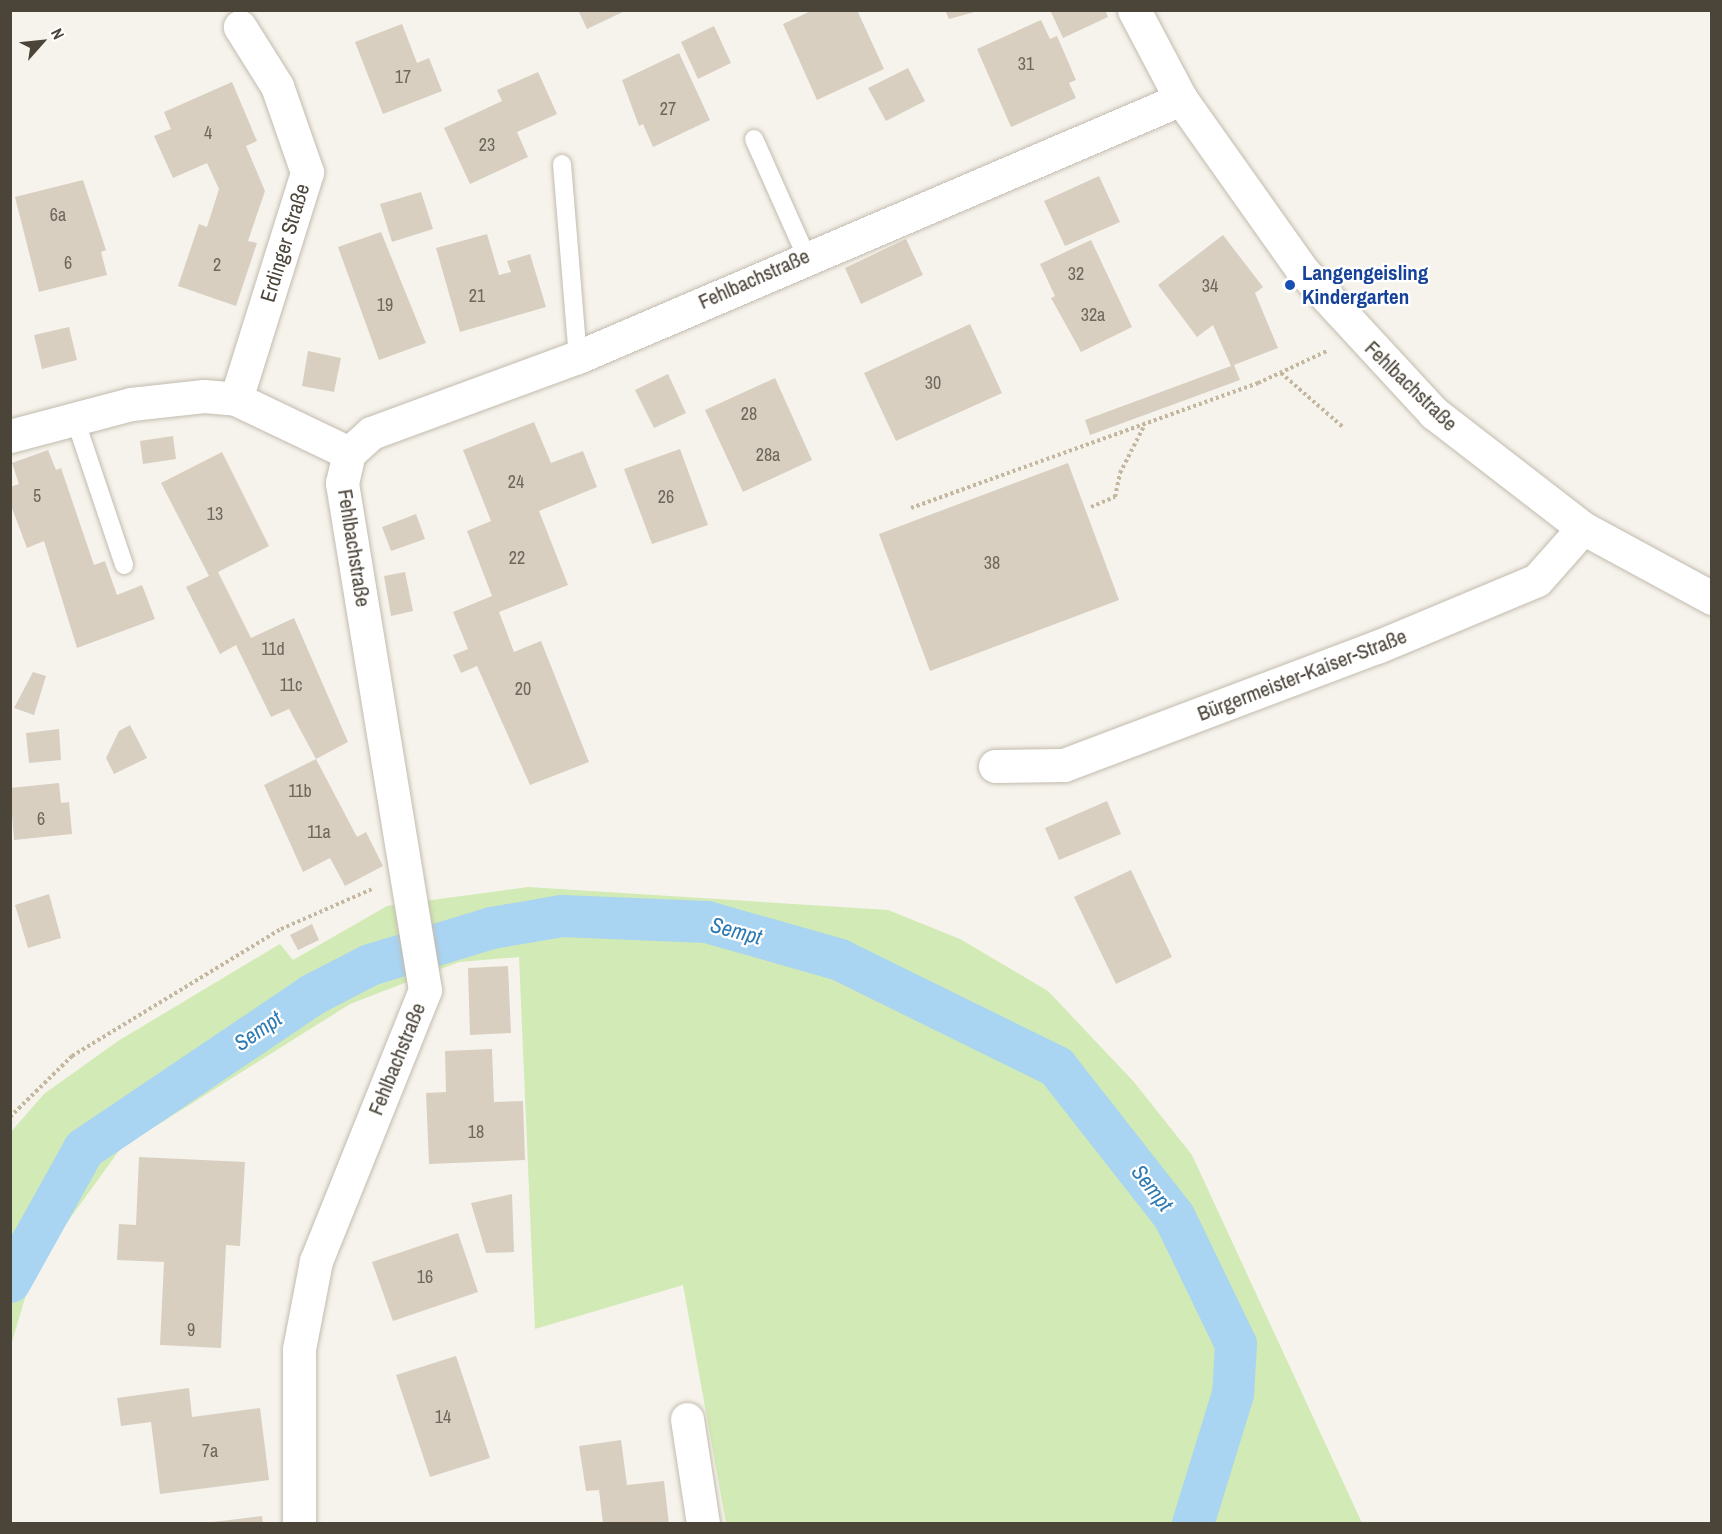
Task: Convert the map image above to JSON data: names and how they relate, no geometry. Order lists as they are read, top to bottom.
{
  "streets": {
    "street": ["Erdinger Straße", "Fehlbachstraße", "Bürgermeister-Kaiser-Straße"]
  },
  "crossings": [
    ["Fehlbachstraße", "Bürgermeister-Kaiser-Straße"]
  ],
  "water": ["Sempt"],
  "places": ["Langengeisling Kindergarten"],
  "house_numbers": [
    "31",
    "17",
    "27",
    "4",
    "23",
    "6a",
    "6",
    "2",
    "32",
    "34",
    "21",
    "19",
    "32a",
    "30",
    "28",
    "28a",
    "24",
    "5",
    "26",
    "13",
    "22",
    "38",
    "11d",
    "11c",
    "20",
    "11b",
    "6",
    "11a",
    "18",
    "16",
    "9",
    "14",
    "7a"
  ],
  "north": "top right"
}
